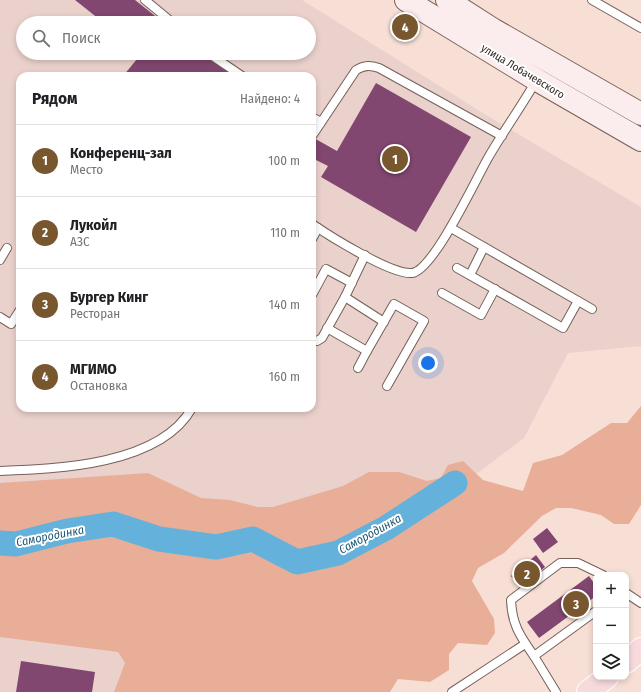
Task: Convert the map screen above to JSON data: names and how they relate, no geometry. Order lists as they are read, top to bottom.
{
  "streets": {
    "main road": ["улица Лобачевского"]
  },
  "water": ["Самородинка"],
  "page": {
    "pins": [
      "4",
      "1",
      "2",
      "3"
    ],
    "search": "Поиск",
    "heading": ["Рядом", "Найдено: 4"],
    "list": [
      {
        "mark": "1",
        "name": "Конференц-зал",
        "note": "Место",
        "value": "100 m"
      },
      {
        "mark": "2",
        "name": "Лукойл",
        "note": "АЗС",
        "value": "110 m"
      },
      {
        "mark": "3",
        "name": "Бургер Кинг",
        "note": "Ресторан",
        "value": "140 m"
      },
      {
        "mark": "4",
        "name": "МГИМО",
        "note": "Остановка",
        "value": "160 m"
      }
    ],
    "map_buttons": ["+", "−"]
  }
}
